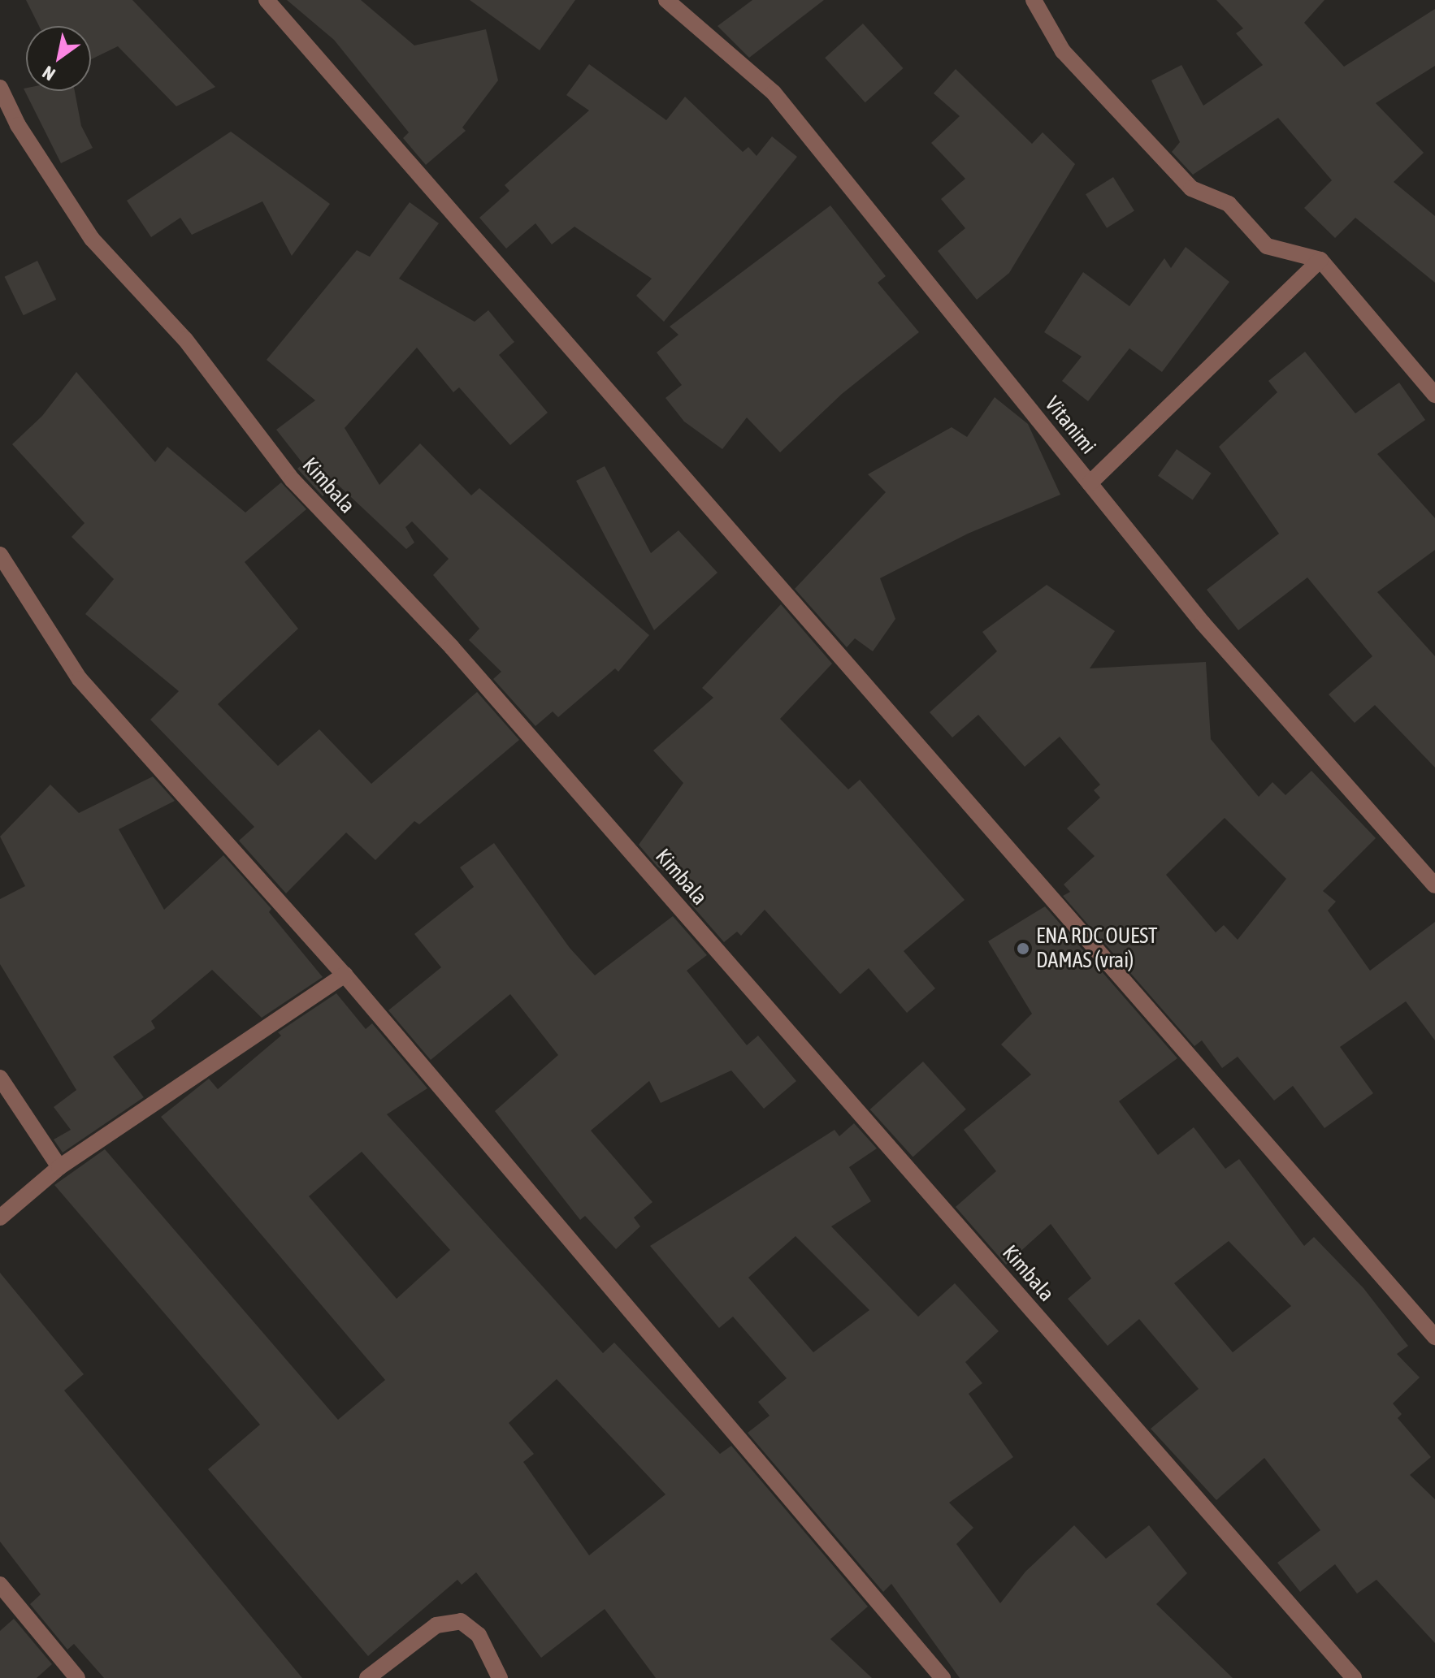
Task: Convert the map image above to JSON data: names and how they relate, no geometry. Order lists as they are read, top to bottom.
{
  "streets": {
    "street": ["Vitanimi", "Kimbala"]
  },
  "places": ["ENA RDC OUEST DAMAS (vrai)"],
  "north": "bottom left"
}
